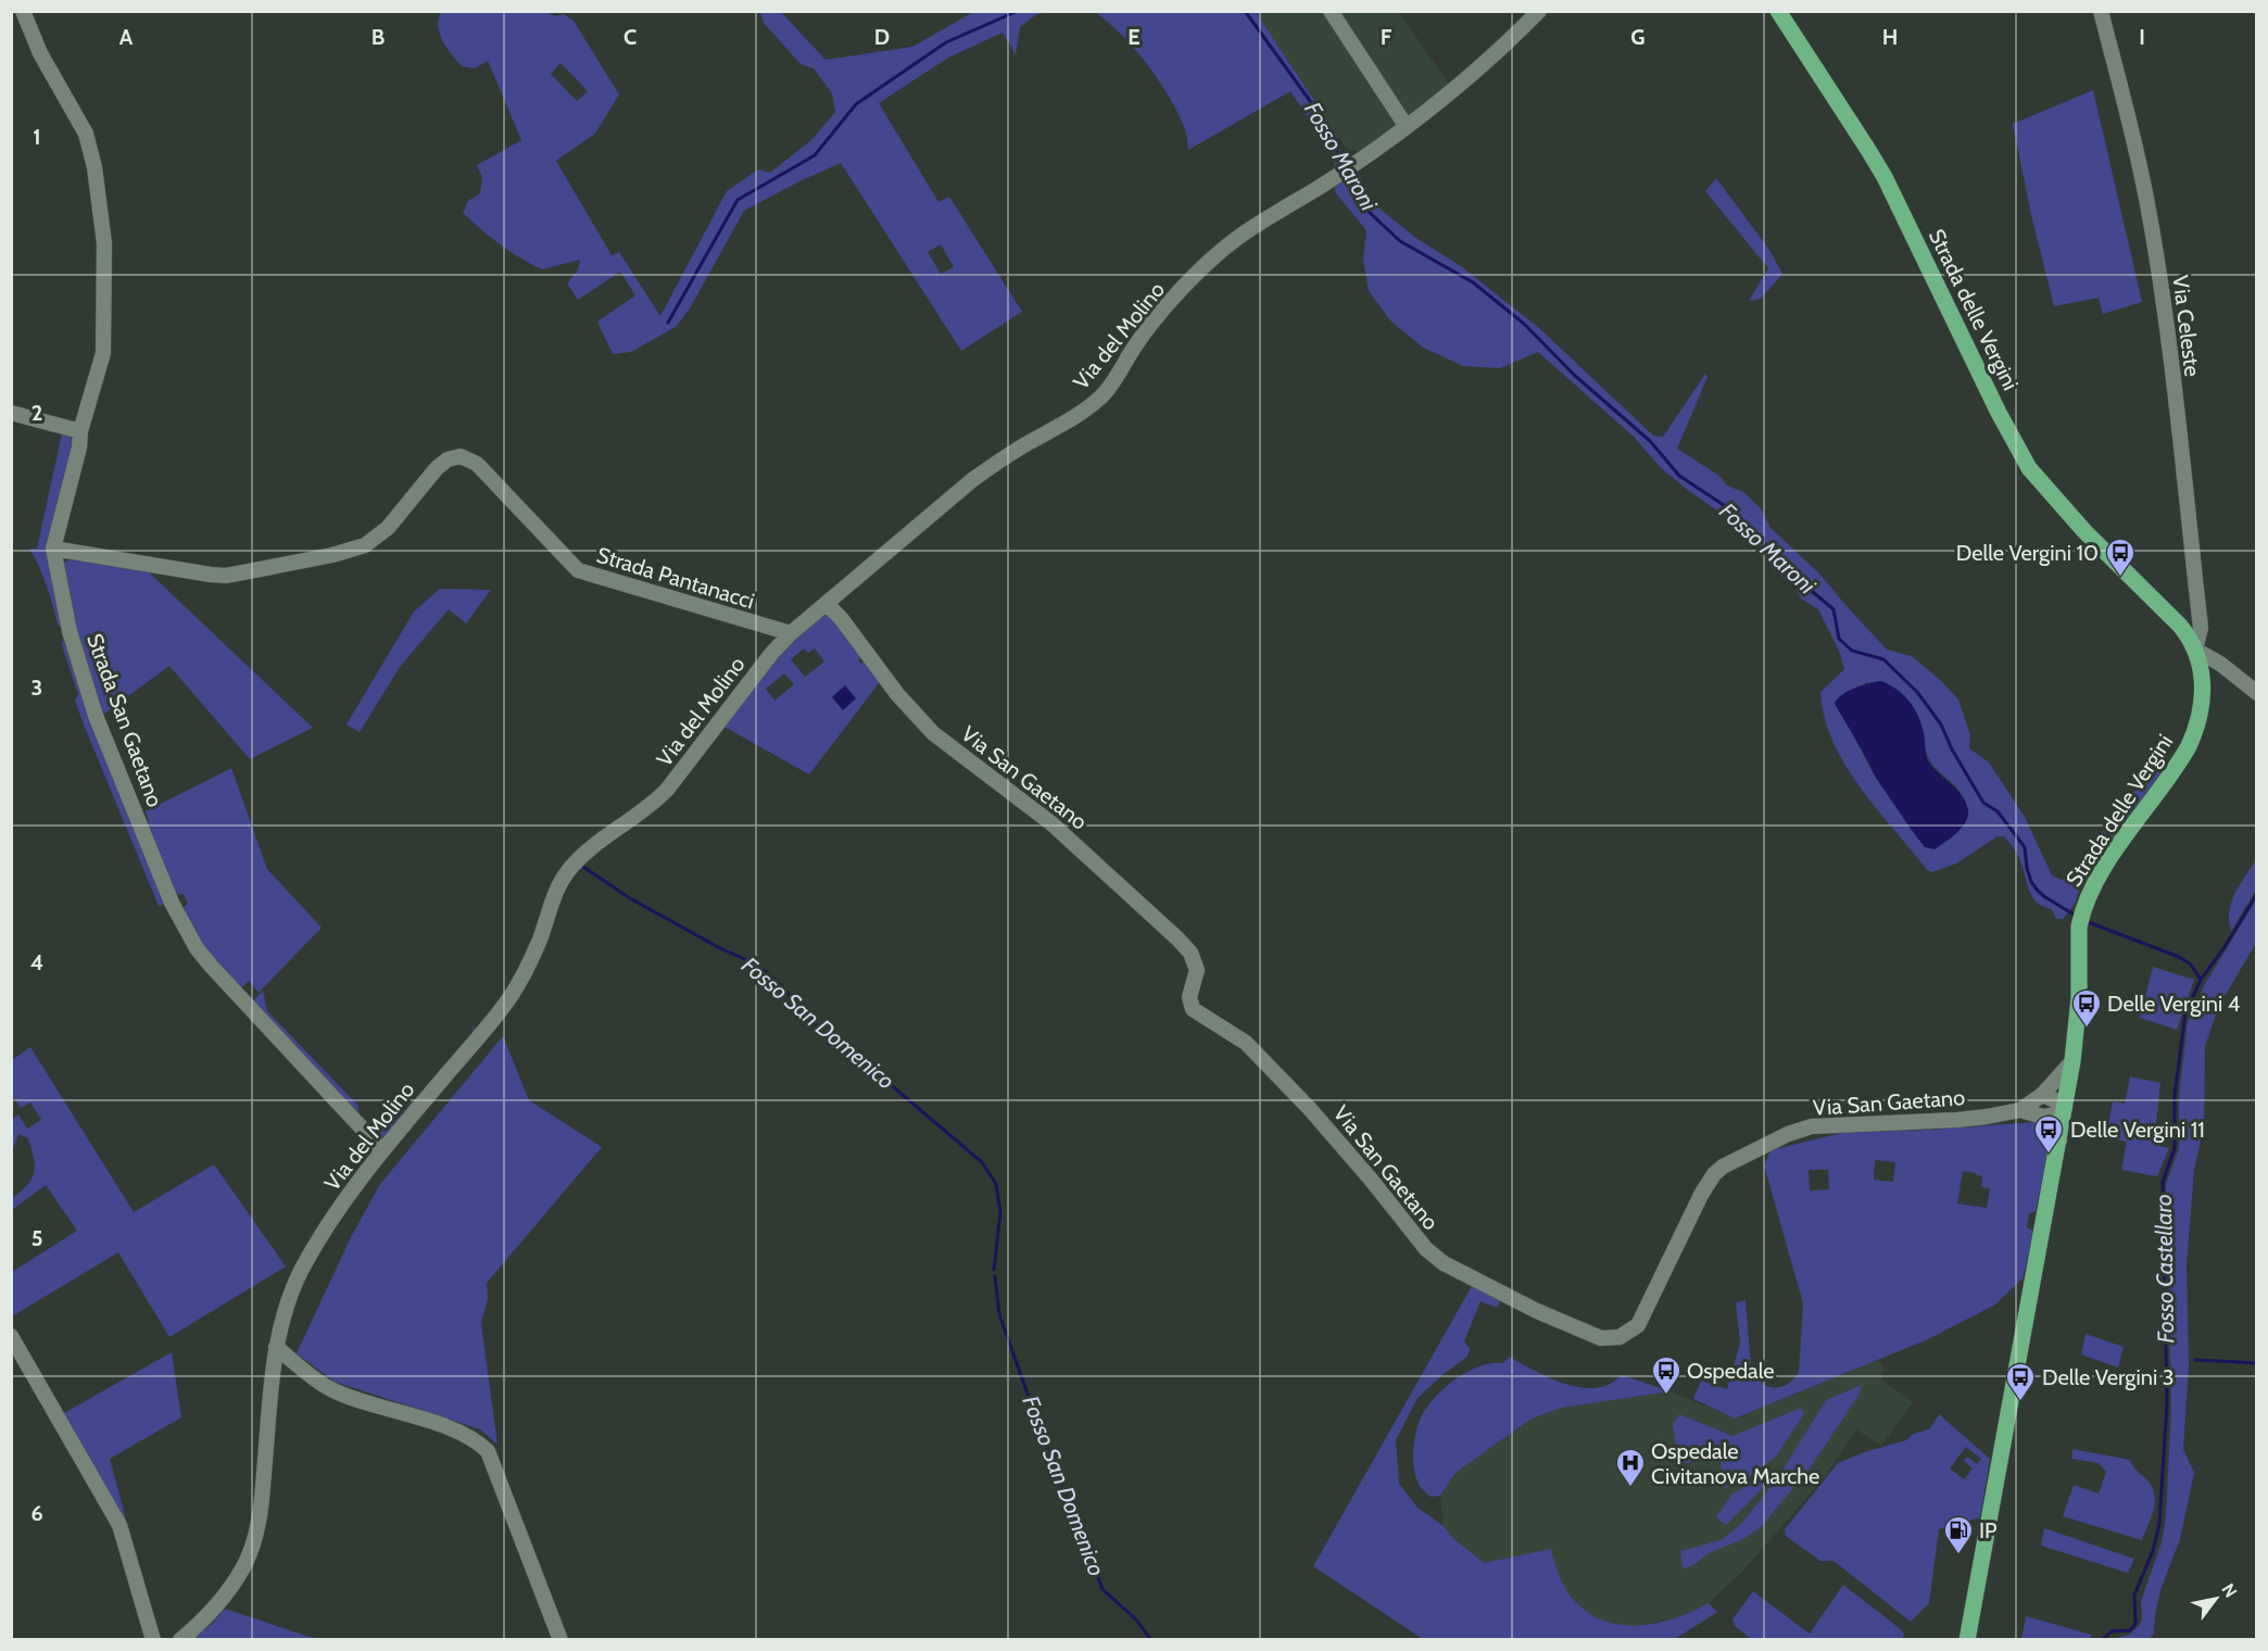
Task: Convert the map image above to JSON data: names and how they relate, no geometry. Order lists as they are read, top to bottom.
{
  "streets": {
    "main road": ["Strada delle Vergini"],
    "street": [
      "Via Celeste",
      "Via del Molino",
      "Strada Pantanacci",
      "Strada San Gaetano",
      "Via San Gaetano"
    ]
  },
  "crossings": [
    ["Strada delle Vergini", "Via Celeste"],
    ["Strada delle Vergini", "Via San Gaetano"],
    ["Via del Molino", "Strada Pantanacci"],
    ["Via del Molino", "Strada San Gaetano"],
    ["Via del Molino", "Via San Gaetano"],
    ["Strada Pantanacci", "Strada San Gaetano"]
  ],
  "water": ["Fosso Maroni", "Fosso San Domenico", "Fosso Castellaro"],
  "places": {
    "bus stop": [
      "Delle Vergini 10",
      "Delle Vergini 4",
      "Delle Vergini 11",
      "Ospedale",
      "Delle Vergini 3"
    ],
    "hospital": ["Ospedale Civitanova Marche"],
    "fuel station": ["IP"]
  },
  "north": "top right",
  "grid": {
    "columns": [
      "A",
      "B",
      "C",
      "D",
      "E",
      "F",
      "G",
      "H",
      "I"
    ],
    "rows": [
      "1",
      "2",
      "3",
      "4",
      "5",
      "6"
    ]
  }
}
